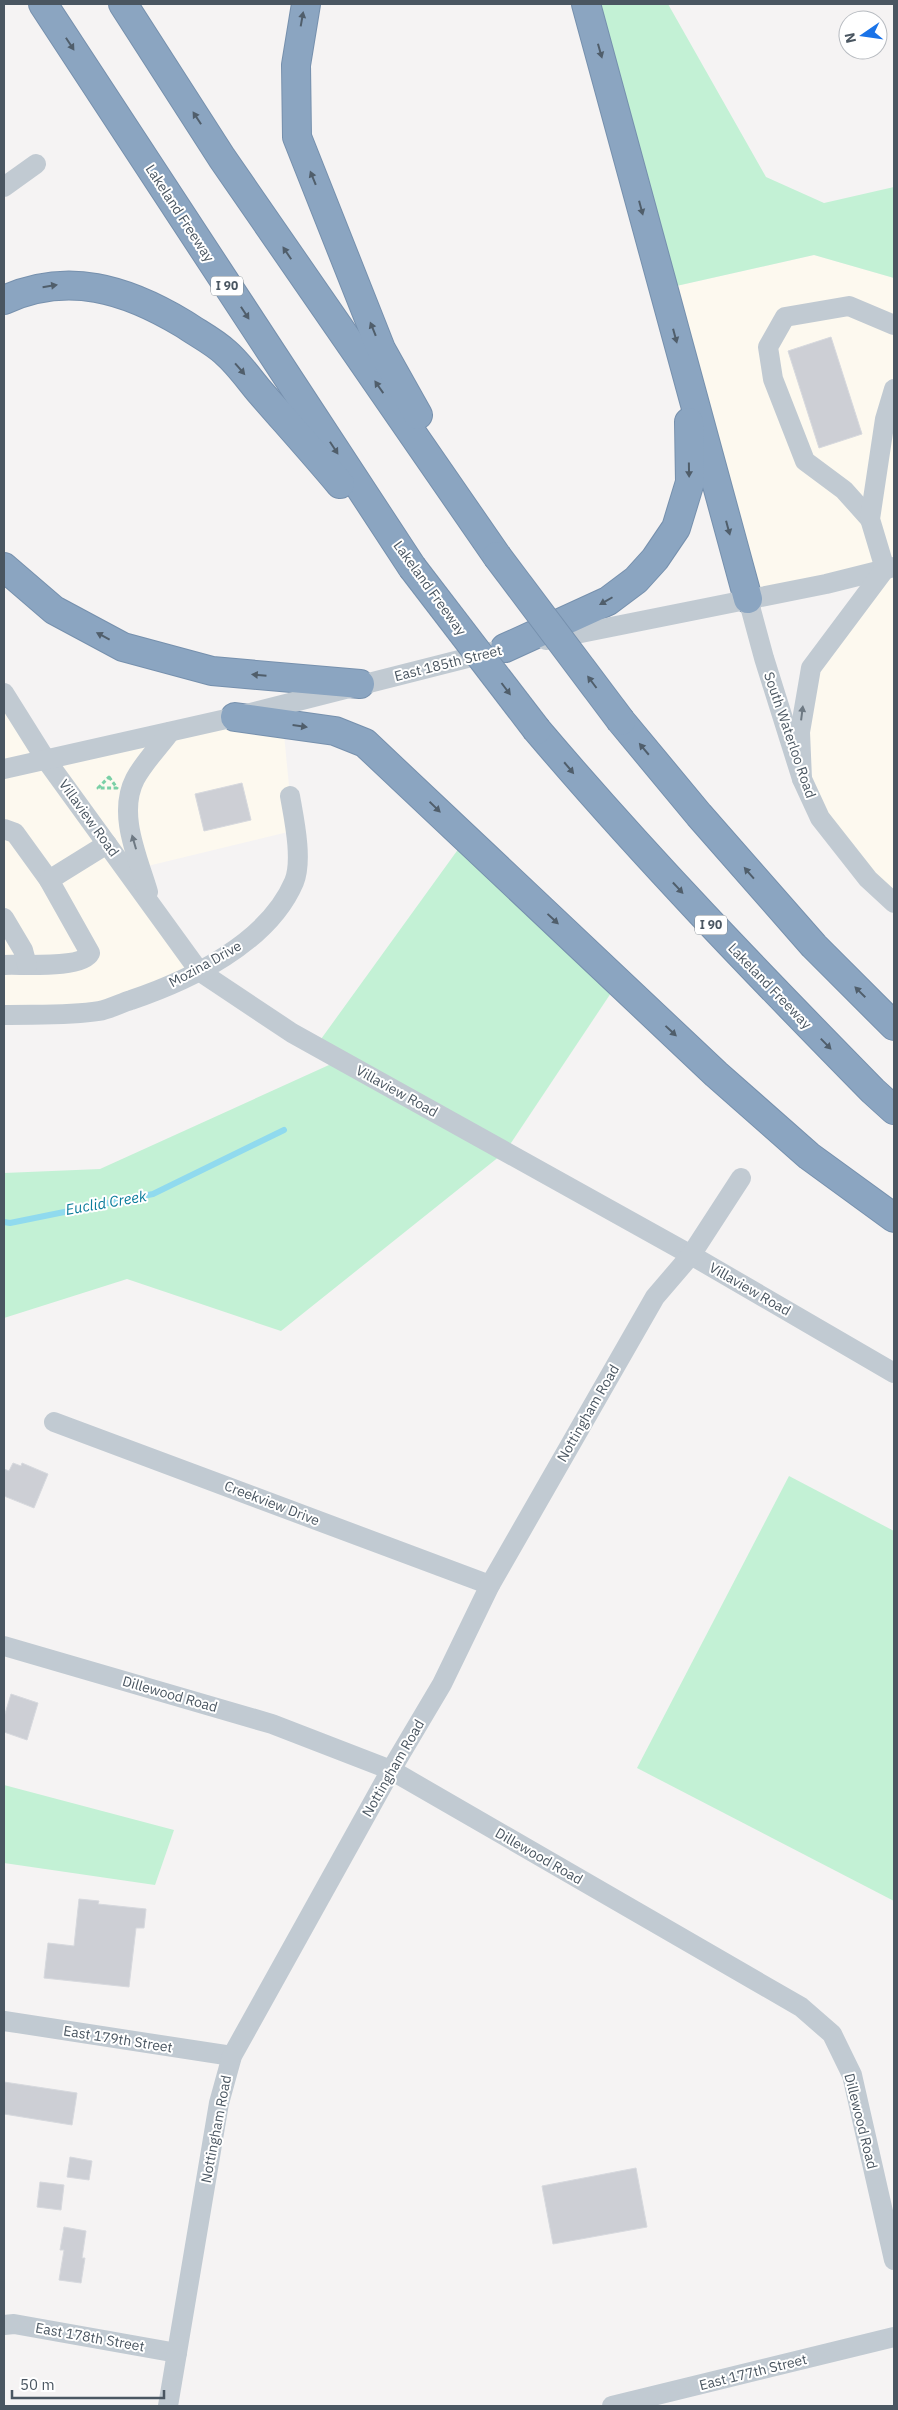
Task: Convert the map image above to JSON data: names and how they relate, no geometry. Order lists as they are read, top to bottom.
{
  "streets": {
    "highway": ["Lakeland Freeway", "I 90"],
    "street": [
      "East 185th Street",
      "South Waterloo Road",
      "Villaview Road",
      "Mozina Drive",
      "Nottingham Road",
      "Creekview Drive",
      "Dillewood Road",
      "East 179th Street",
      "East 178th Street",
      "East 177th Street"
    ]
  },
  "crossings": [
    ["East 185th Street", "South Waterloo Road"],
    ["East 185th Street", "Villaview Road"],
    ["Villaview Road", "Mozina Drive"],
    ["Villaview Road", "Nottingham Road"],
    ["Nottingham Road", "Creekview Drive"],
    ["Nottingham Road", "Dillewood Road"],
    ["Nottingham Road", "East 179th Street"],
    ["Nottingham Road", "East 178th Street"]
  ],
  "water": ["Euclid Creek"],
  "scale_bar": "50 m",
  "north": "left"
}
